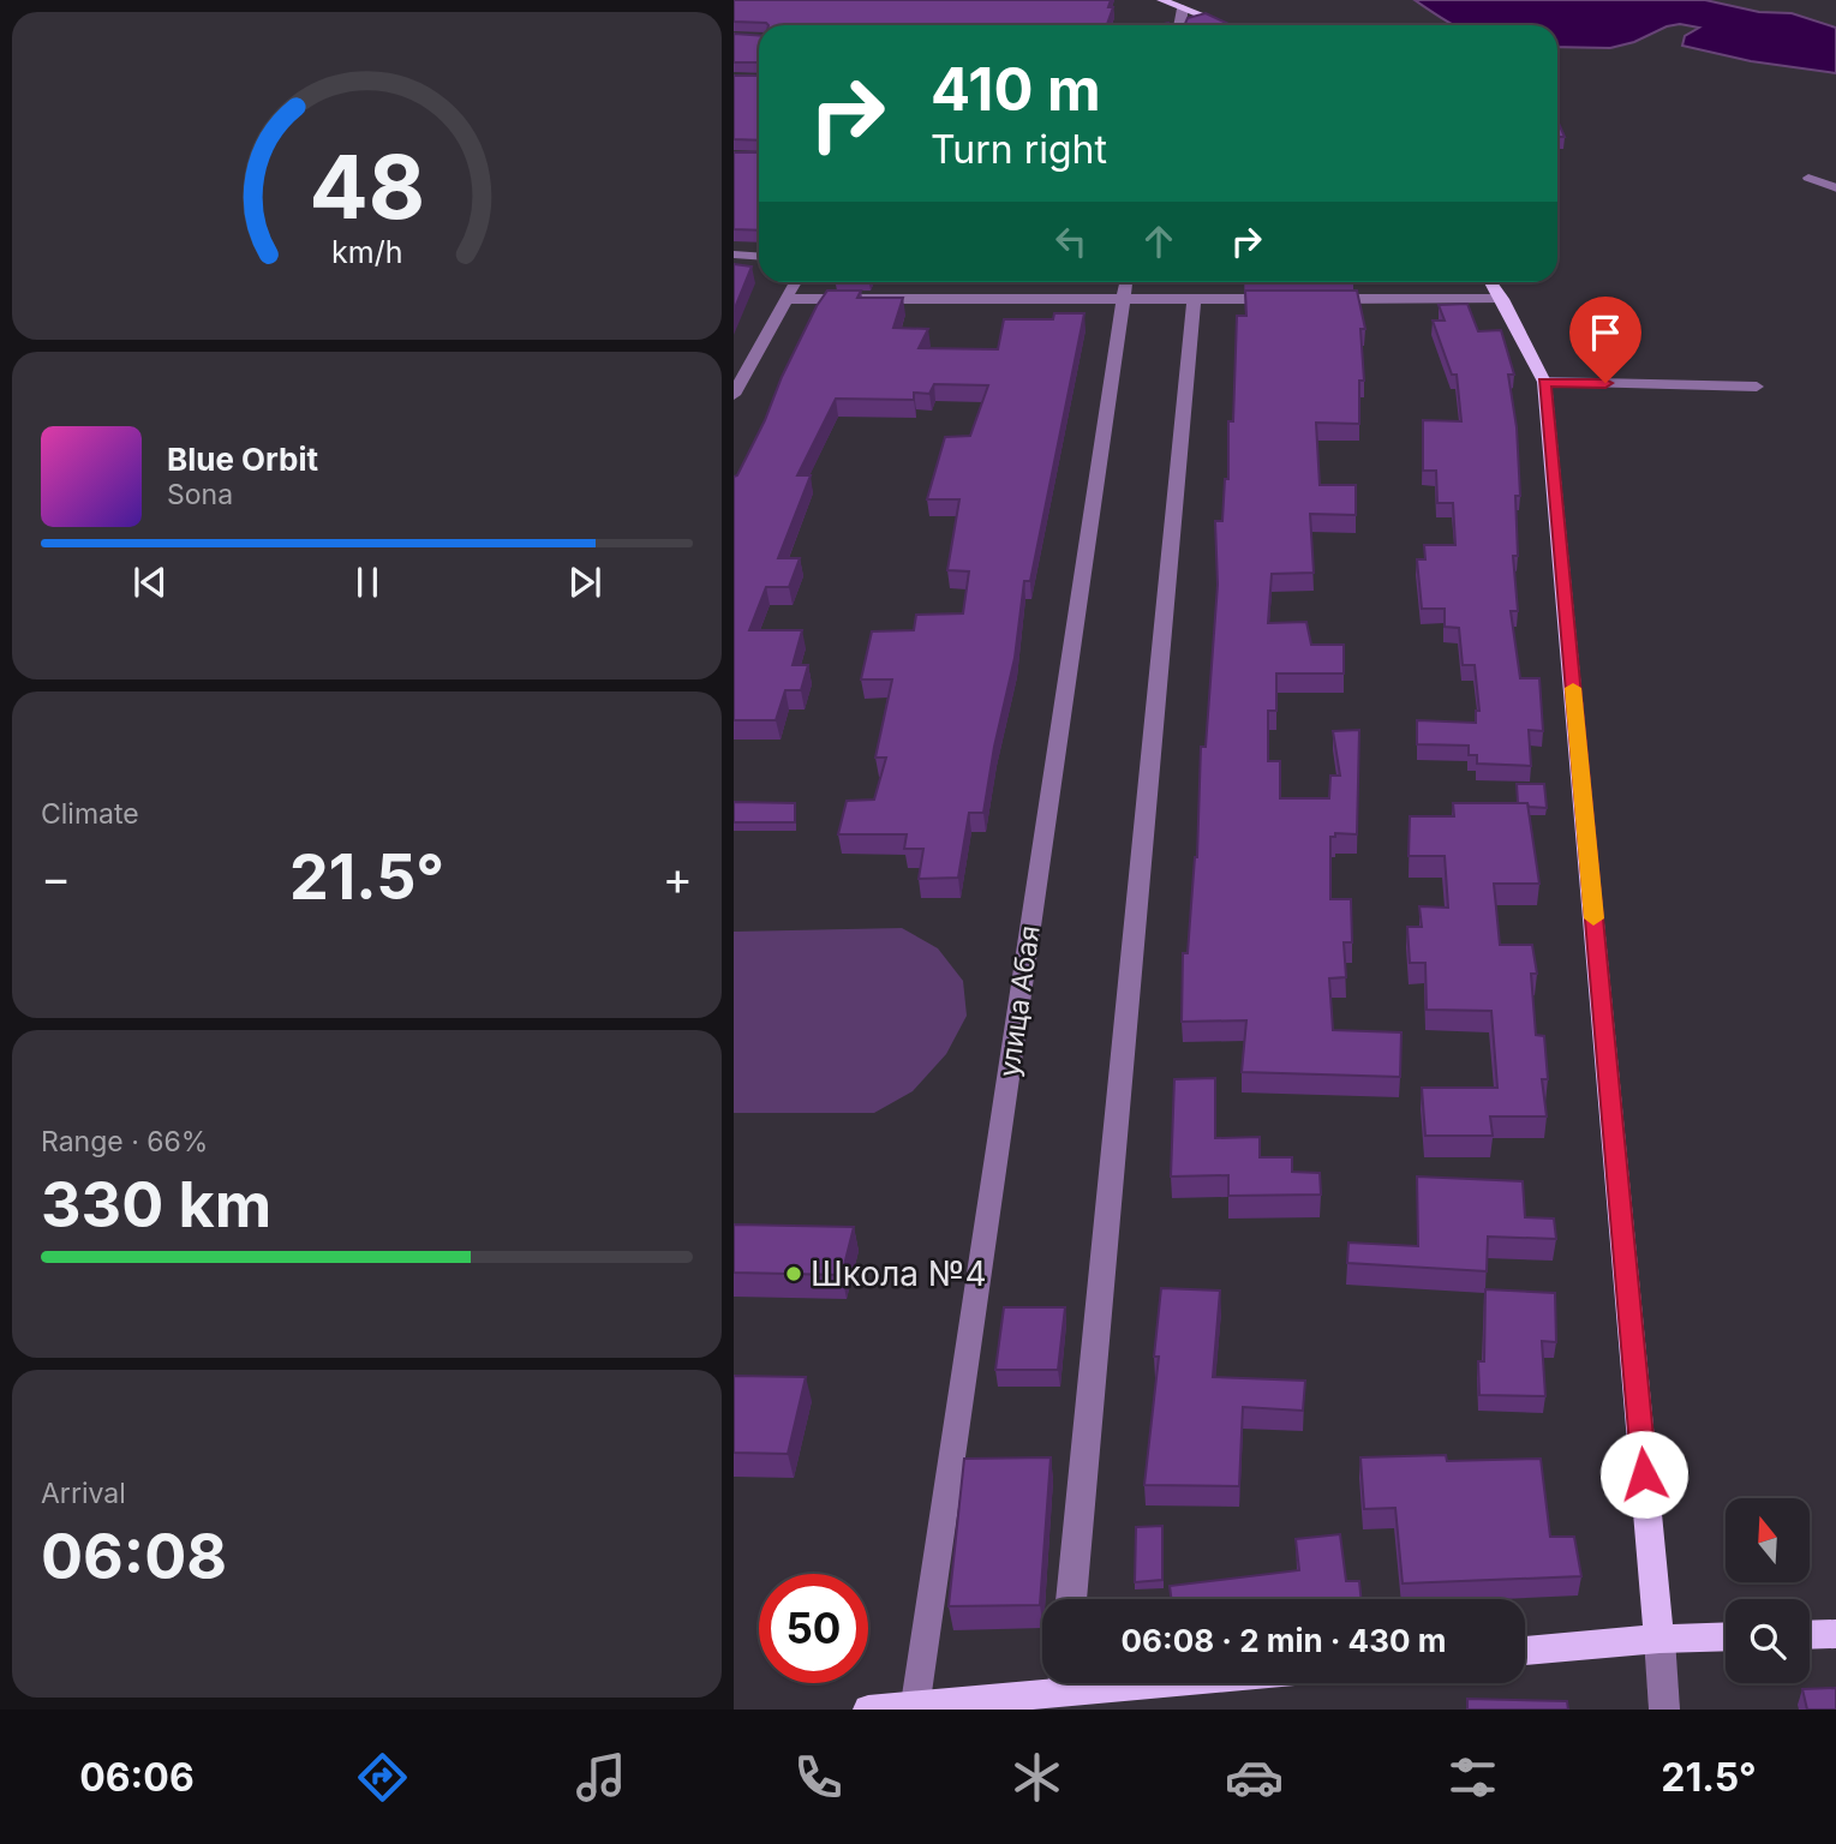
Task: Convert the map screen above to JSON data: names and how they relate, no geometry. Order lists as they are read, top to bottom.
{
  "streets": {
    "street": ["улица Абая"]
  },
  "places": ["Школа №4"],
  "north": "top",
  "page": {
    "turn": ["410 m", "Turn right"],
    "song": ["Blue Orbit", "Sona"],
    "tile": [
      "Climate",
      ["Range · 66%", "330 km"],
      ["Arrival", "06:08"]
    ],
    "heat": ["−", "21.5°", "+"],
    "limit": "50",
    "trip": "06:08 · 2 min · 430 m",
    "tabs": ["06:06", "21.5°"],
    "gauge": ["48", "km/h"]
  }
}
